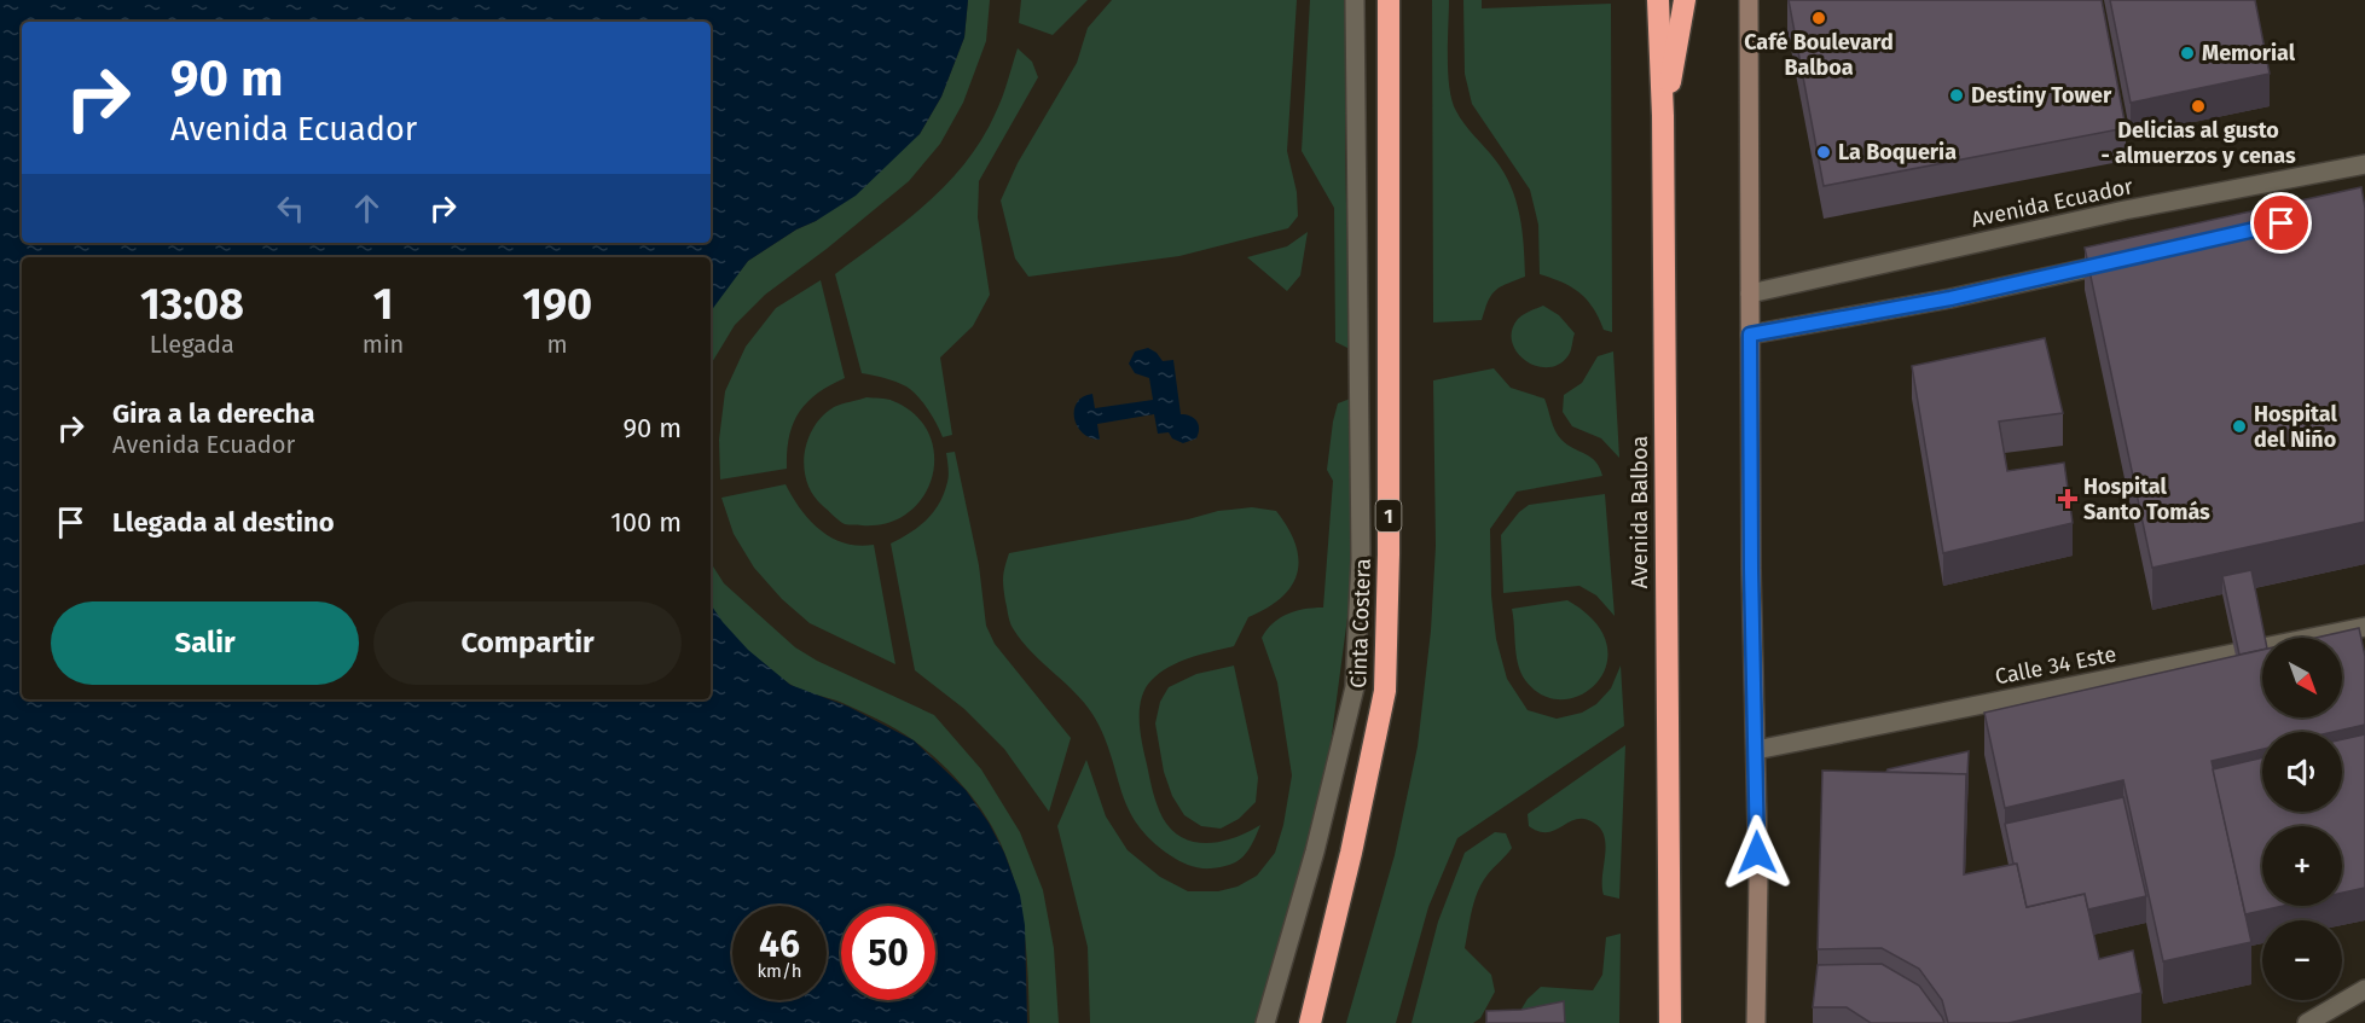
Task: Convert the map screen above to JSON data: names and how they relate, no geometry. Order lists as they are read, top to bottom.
{
  "streets": {
    "highway": ["Avenida Balboa", "1", "Cinta Costera"],
    "street": ["Avenida Ecuador", "Calle 34 Este"]
  },
  "places": {
    "other": [
      "Café Boulevard Balboa",
      "Memorial",
      "Destiny Tower",
      "Delicias al gusto - almuerzos y cenas",
      "La Boqueria",
      "Hospital del Niño"
    ],
    "health": ["Hospital Santo Tomás"]
  },
  "north": "bottom right",
  "page": {
    "turn": ["90 m", "Avenida Ecuador"],
    "eta": [
      "13:08",
      "Llegada",
      "1",
      "min",
      "190",
      "m"
    ],
    "list": [
      {
        "name": "Gira a la derecha",
        "note": "Avenida Ecuador",
        "value": "90 m"
      },
      {
        "name": "Llegada al destino",
        "value": "100 m"
      }
    ],
    "buttons": ["Salir", "Compartir"],
    "map_buttons": ["+", "−"],
    "speed": "46 km/h",
    "limit": "50"
  }
}
